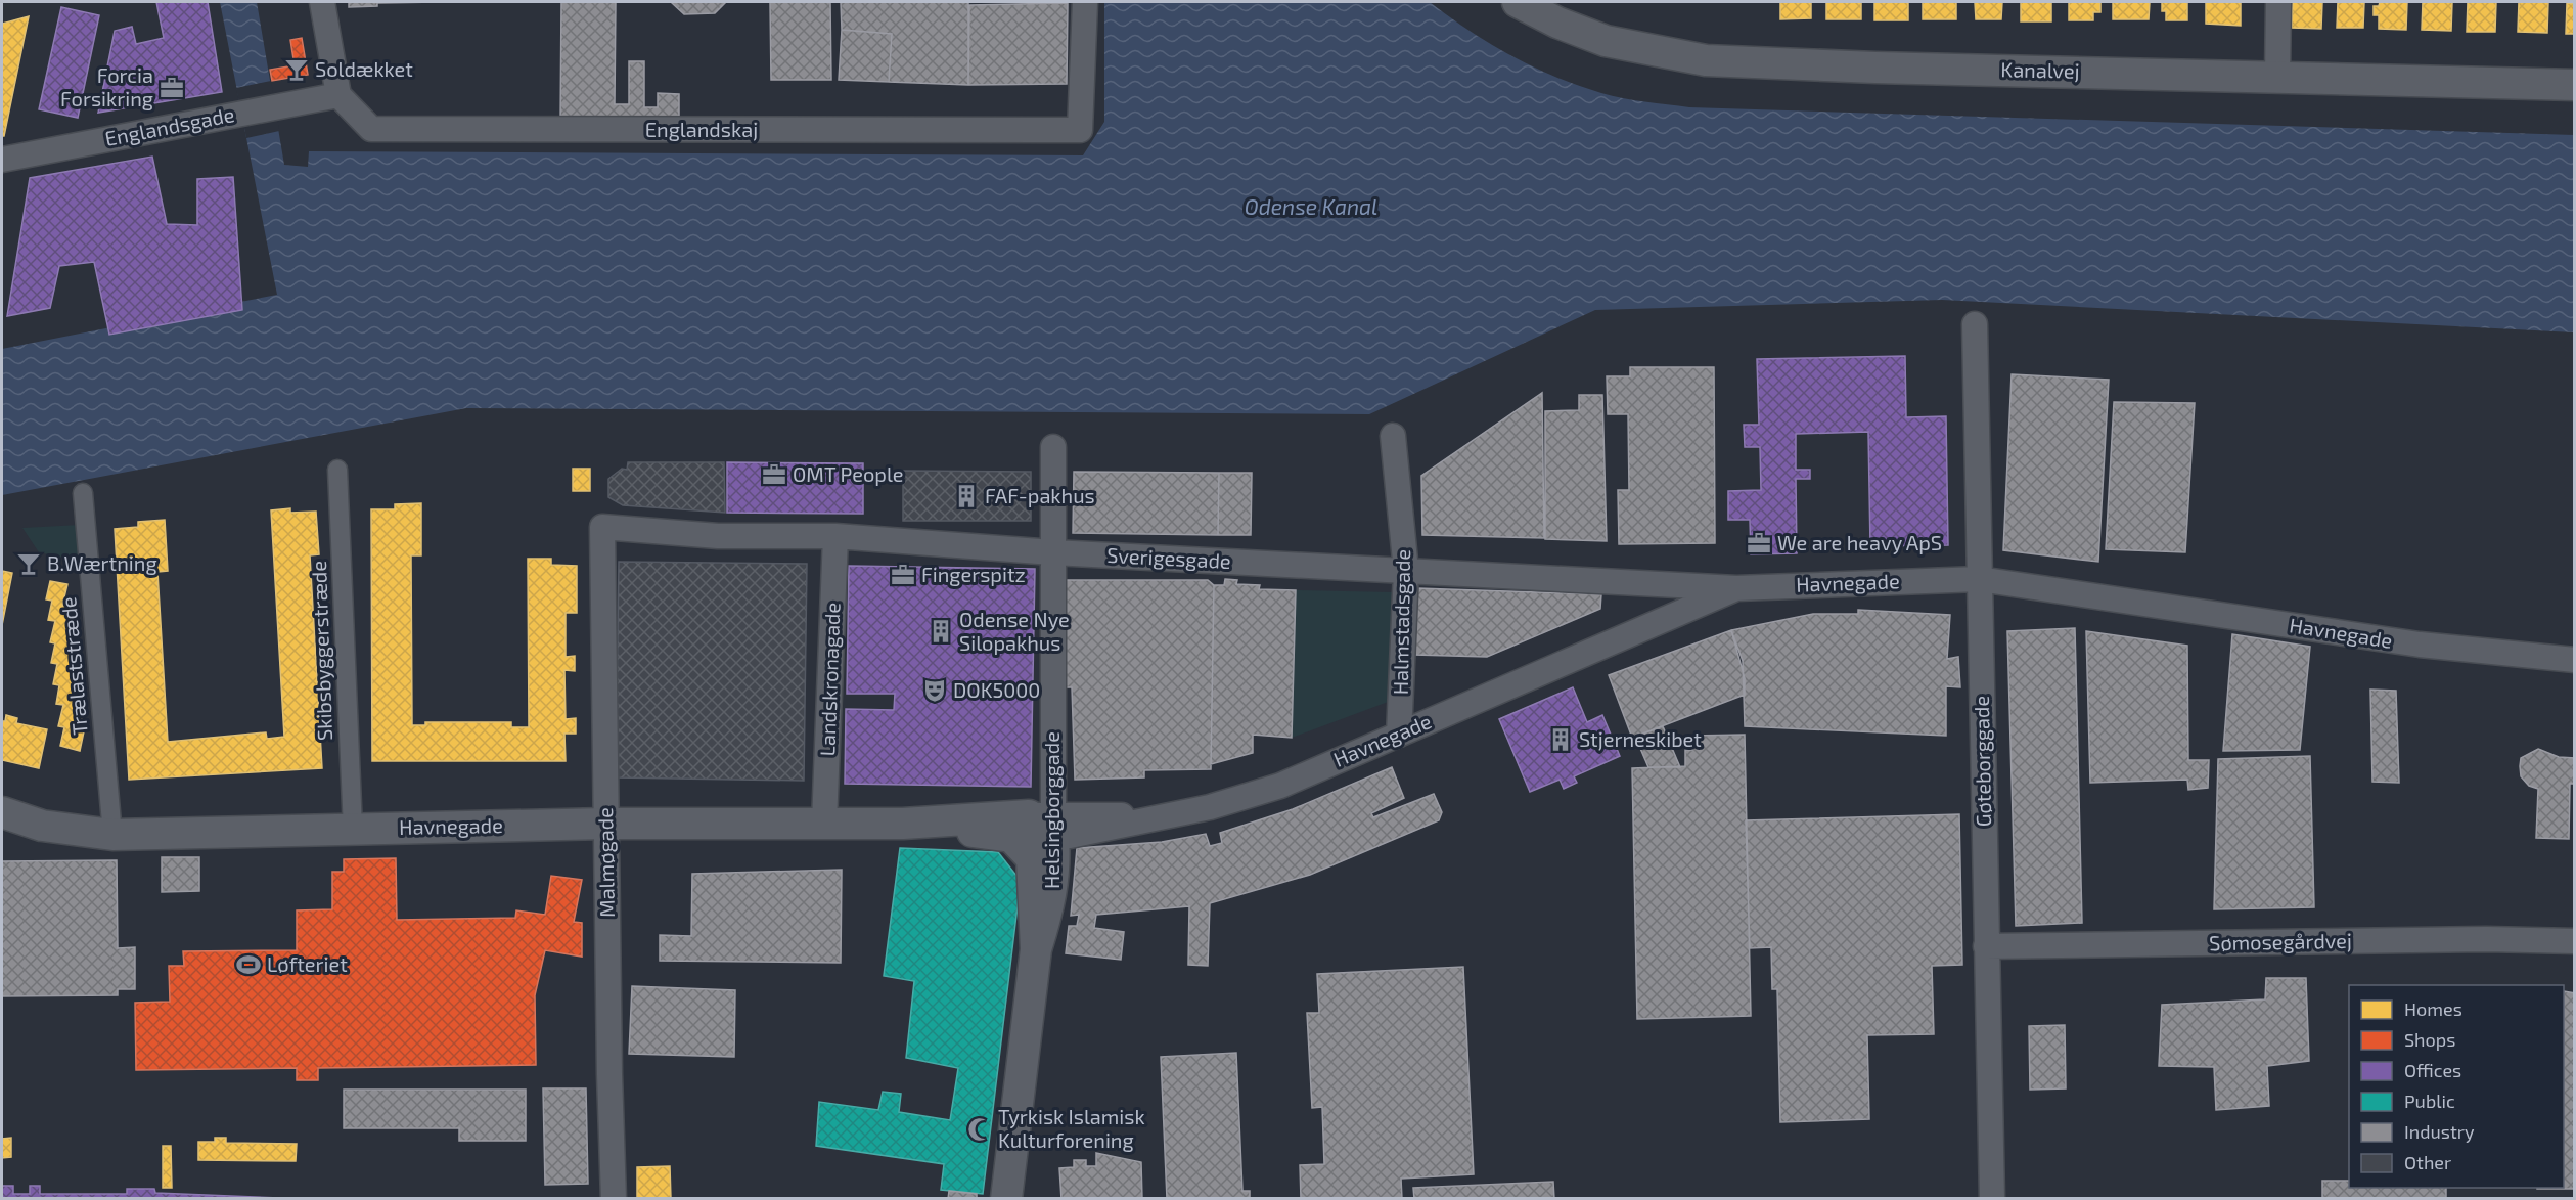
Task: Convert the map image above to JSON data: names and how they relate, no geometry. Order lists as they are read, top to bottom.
{
  "streets": {
    "street": [
      "Kanalvej",
      "Englandsgade",
      "Englandskaj",
      "Sverigesgade",
      "Havnegade",
      "Halmstadsgade",
      "Skibsbyggerstræde",
      "Trælaststræde",
      "Landskronagade",
      "Gøteborggade",
      "Helsingborggade",
      "Malmøgade",
      "Sømosegårdvej"
    ]
  },
  "crossings": [
    ["Englandsgade", "Englandskaj"],
    ["Sverigesgade", "Havnegade"],
    ["Sverigesgade", "Halmstadsgade"],
    ["Sverigesgade", "Landskronagade"],
    ["Sverigesgade", "Helsingborggade"],
    ["Sverigesgade", "Malmøgade"],
    ["Havnegade", "Halmstadsgade"],
    ["Havnegade", "Skibsbyggerstræde"],
    ["Havnegade", "Trælaststræde"],
    ["Havnegade", "Landskronagade"],
    ["Havnegade", "Gøteborggade"],
    ["Havnegade", "Helsingborggade"],
    ["Havnegade", "Malmøgade"],
    ["Gøteborggade", "Sømosegårdvej"]
  ],
  "water": ["Odense Kanal"],
  "places": {
    "bar": ["Soldækket", "B.Wærtning"],
    "office": [
      "Forcia Forsikring",
      "OMT People",
      "We are heavy ApS",
      "Fingerspitz"
    ],
    "building": ["FAF-pakhus", "Odense Nye Silopakhus", "Stjerneskibet"],
    "theatre": ["DOK5000"],
    "sports": ["Løfteriet"],
    "mosque": ["Tyrkisk Islamisk Kulturforening"]
  },
  "legend": [
    "Homes",
    "Shops",
    "Offices",
    "Public",
    "Industry",
    "Other"
  ]
}
